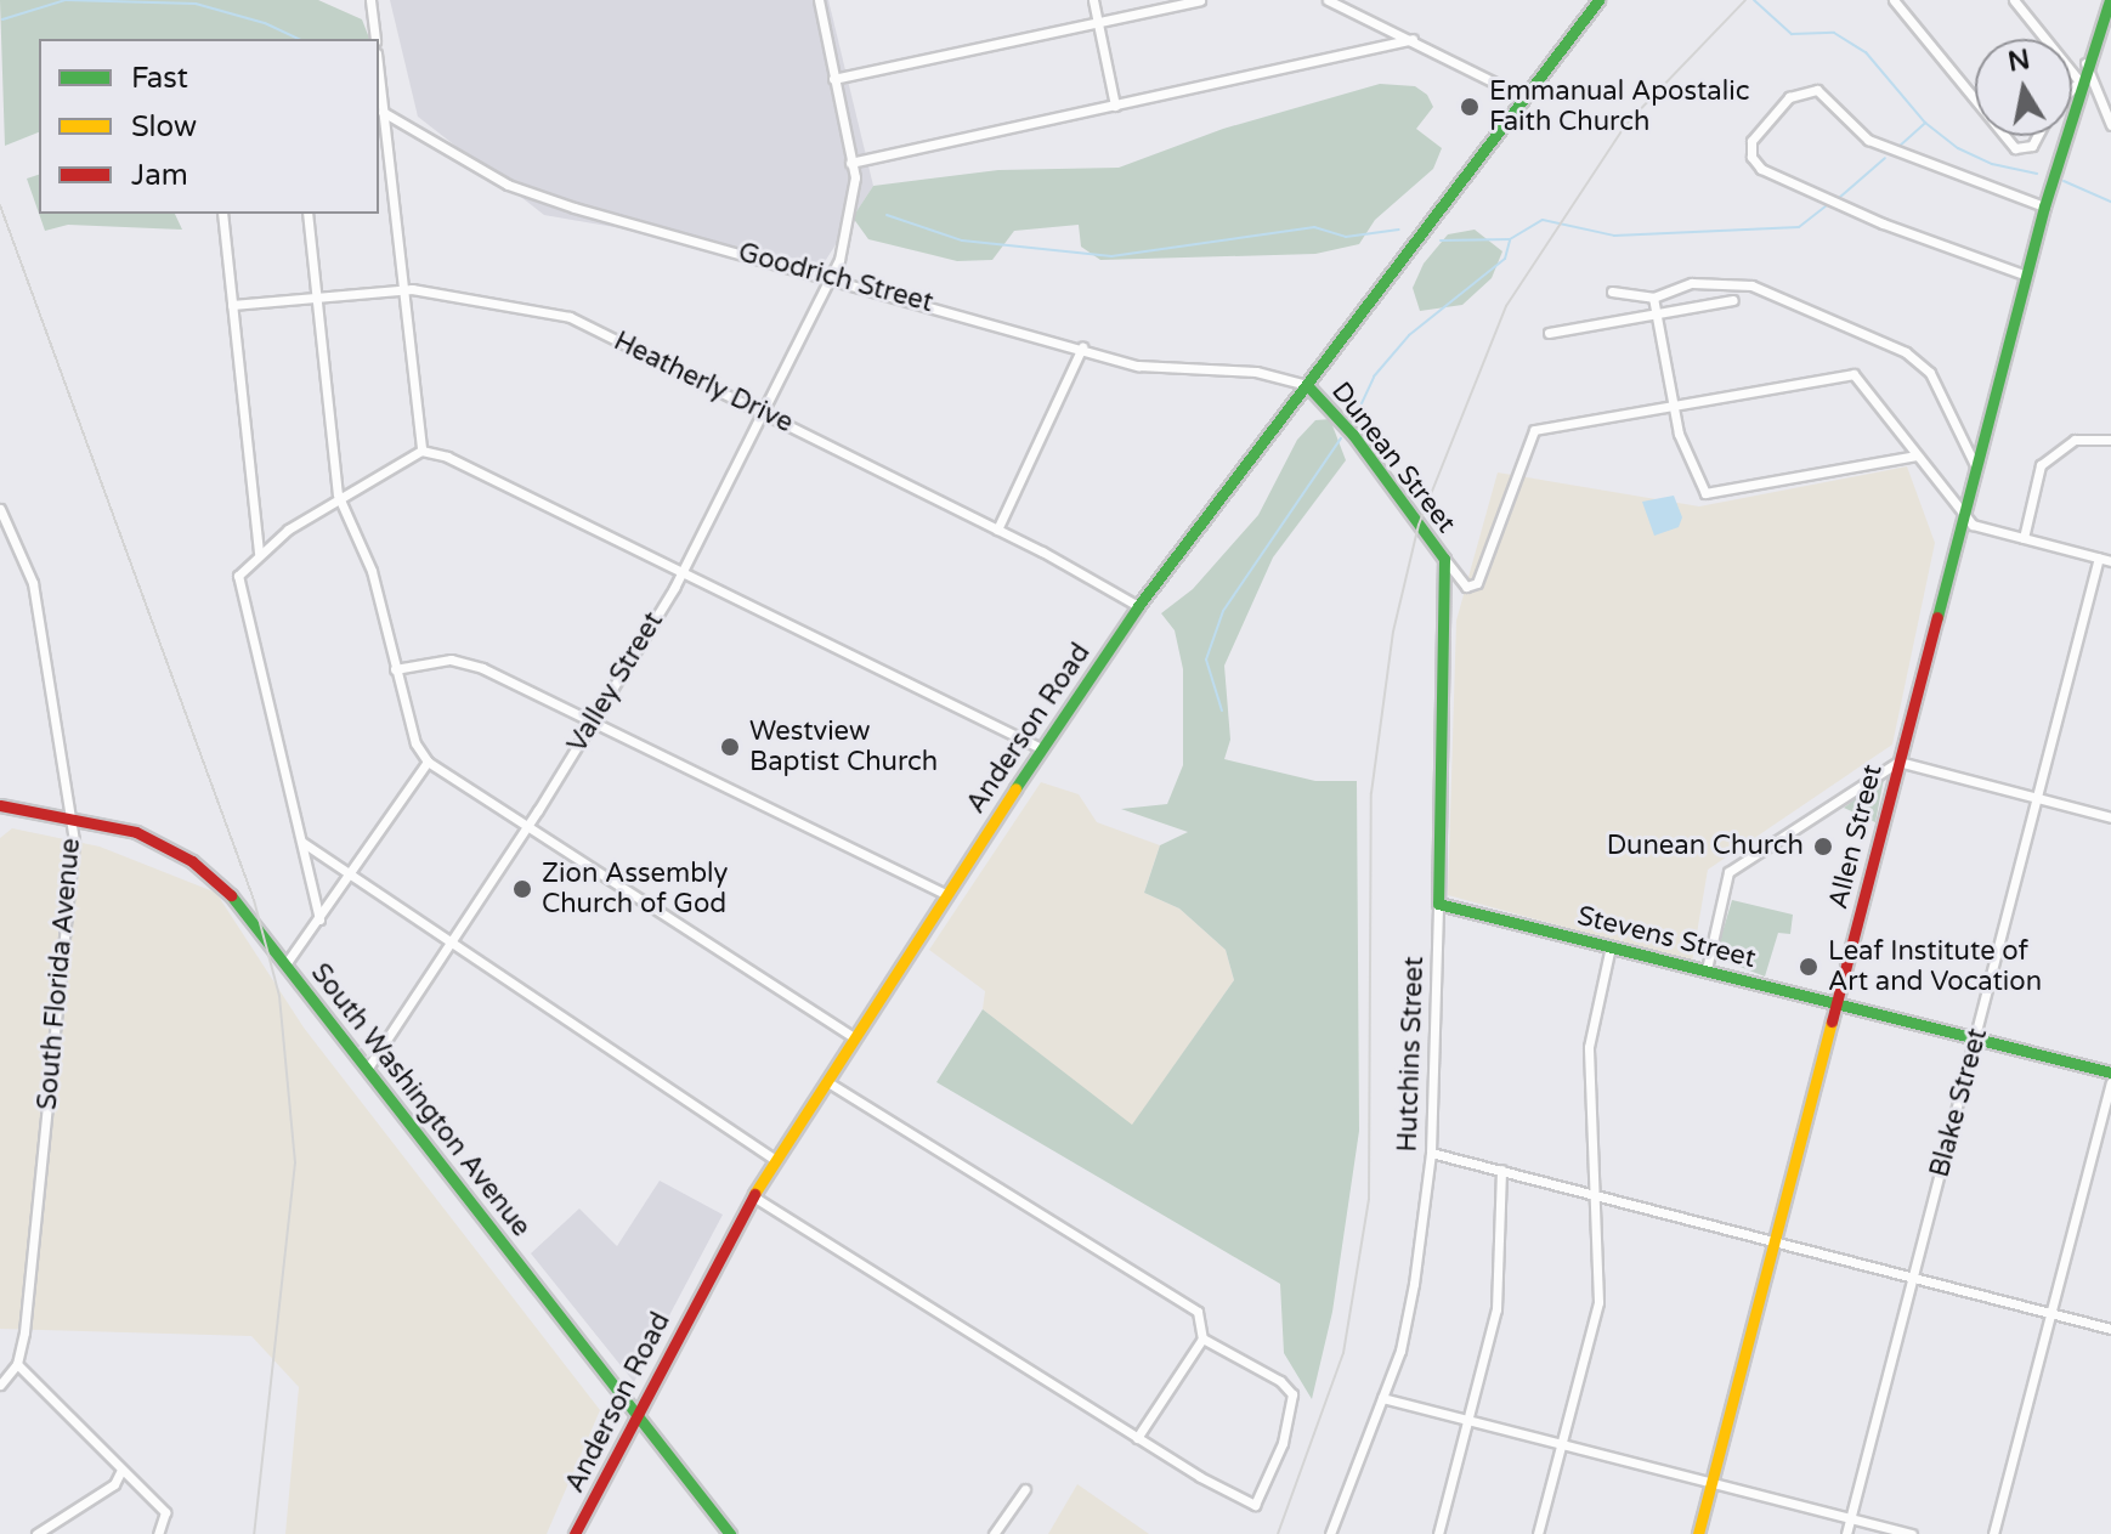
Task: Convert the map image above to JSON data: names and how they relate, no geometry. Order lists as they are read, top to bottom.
{
  "streets": {
    "main road": [
      "Dunean Street",
      "Anderson Road",
      "Allen Street",
      "Stevens Street",
      "Hutchins Street",
      "South Washington Avenue"
    ],
    "street": [
      "Goodrich Street",
      "Heatherly Drive",
      "Valley Street",
      "South Florida Avenue",
      "Blake Street"
    ]
  },
  "crossings": [
    ["Goodrich Street", "Dunean Street"],
    ["Goodrich Street", "Valley Street"],
    ["Goodrich Street", "Anderson Road"],
    ["Heatherly Drive", "Valley Street"],
    ["Heatherly Drive", "Anderson Road"],
    ["Dunean Street", "Anderson Road"],
    ["Dunean Street", "Hutchins Street"],
    ["Valley Street", "South Washington Avenue"],
    ["Anderson Road", "South Washington Avenue"],
    ["Allen Street", "Stevens Street"],
    ["Stevens Street", "Hutchins Street"],
    ["Stevens Street", "Blake Street"],
    ["South Florida Avenue", "South Washington Avenue"]
  ],
  "places": [
    "Emmanual Apostalic Faith Church",
    "Westview Baptist Church",
    "Dunean Church",
    "Zion Assembly Church of God",
    "Leaf Institute of Art and Vocation"
  ],
  "legend": ["Fast", "Slow", "Jam"],
  "north": "top"
}
